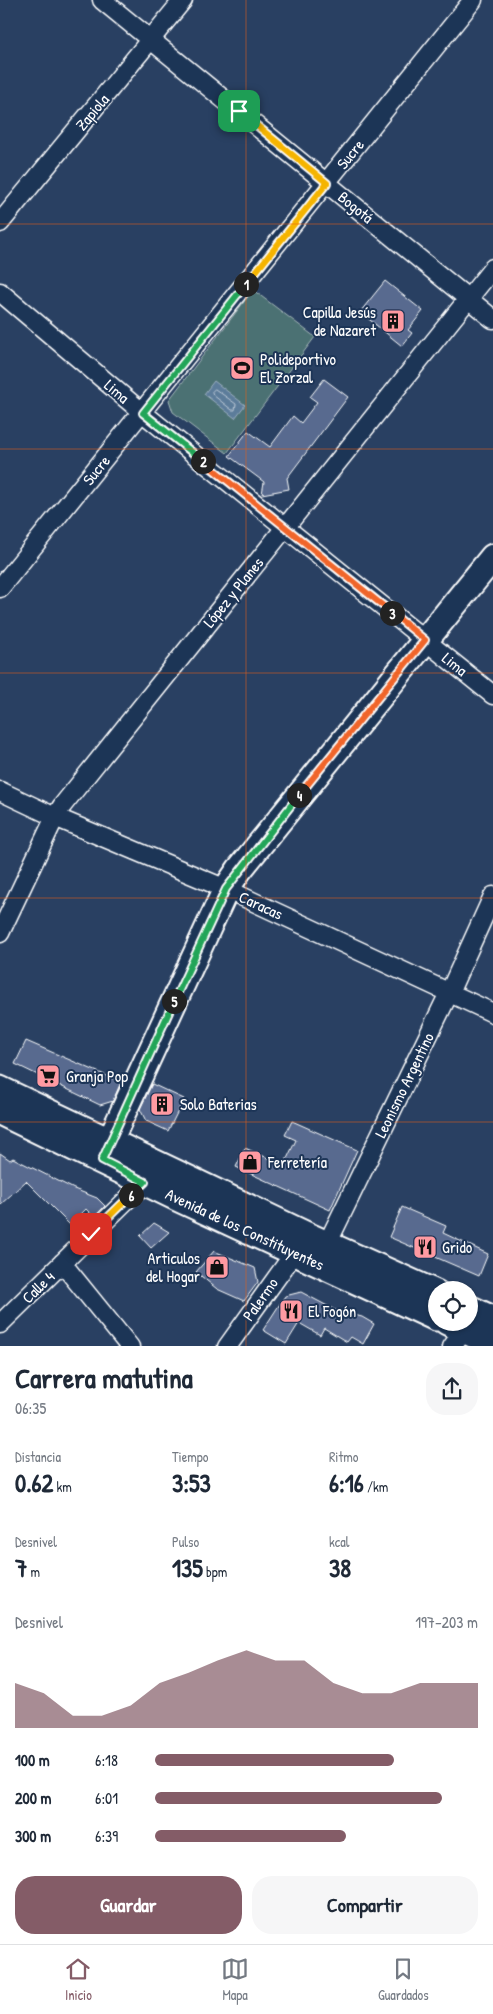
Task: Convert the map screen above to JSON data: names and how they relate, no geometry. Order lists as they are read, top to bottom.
{
  "streets": {
    "main road": ["Avenida de los Constituyentes"],
    "street": [
      "Zapiola",
      "Sucre",
      "Bogotá",
      "Lima",
      "López y Planes",
      "Caracas",
      "Leonismo Argentino",
      "Calle 4",
      "Palermo"
    ]
  },
  "crossings": [
    ["Zapiola", "Bogotá"],
    ["Sucre", "Bogotá"],
    ["Sucre", "Lima"],
    ["Bogotá", "López y Planes"],
    ["Lima", "López y Planes"],
    ["López y Planes", "Caracas"],
    ["Caracas", "Leonismo Argentino"],
    ["Leonismo Argentino", "Avenida de los Constituyentes"],
    ["Avenida de los Constituyentes", "Calle 4"],
    ["Avenida de los Constituyentes", "Palermo"]
  ],
  "places": {
    "building": ["Capilla Jesús de Nazaret", "Solo Baterias"],
    "sports": ["Polideportivo El Zorzal"],
    "supermarket": ["Granja Pop"],
    "shop": ["Ferretería", "Articulos del Hogar"],
    "restaurant": ["Grido", "El Fogón"]
  },
  "page": {
    "pins": [
      "1",
      "2",
      "3",
      "4",
      "5",
      "6"
    ],
    "heading": ["Carrera matutina", "06:35"],
    "stats": [
      ["Distancia", "0.62 km"],
      ["Tiempo", "3:53"],
      ["Ritmo", "6:16 /km"],
      ["Desnivel", "7 m"],
      ["Pulso", "135 bpm"],
      ["kcal", "38"]
    ],
    "chart": ["Desnivel", "197–203 m"],
    "list": [
      {
        "name": "100 m",
        "note": "6:18"
      },
      {
        "name": "200 m",
        "note": "6:01"
      },
      {
        "name": "300 m",
        "note": "6:39"
      }
    ],
    "buttons": ["Guardar", "Compartir"],
    "tabs": ["Inicio", "Mapa", "Guardados"]
  }
}
